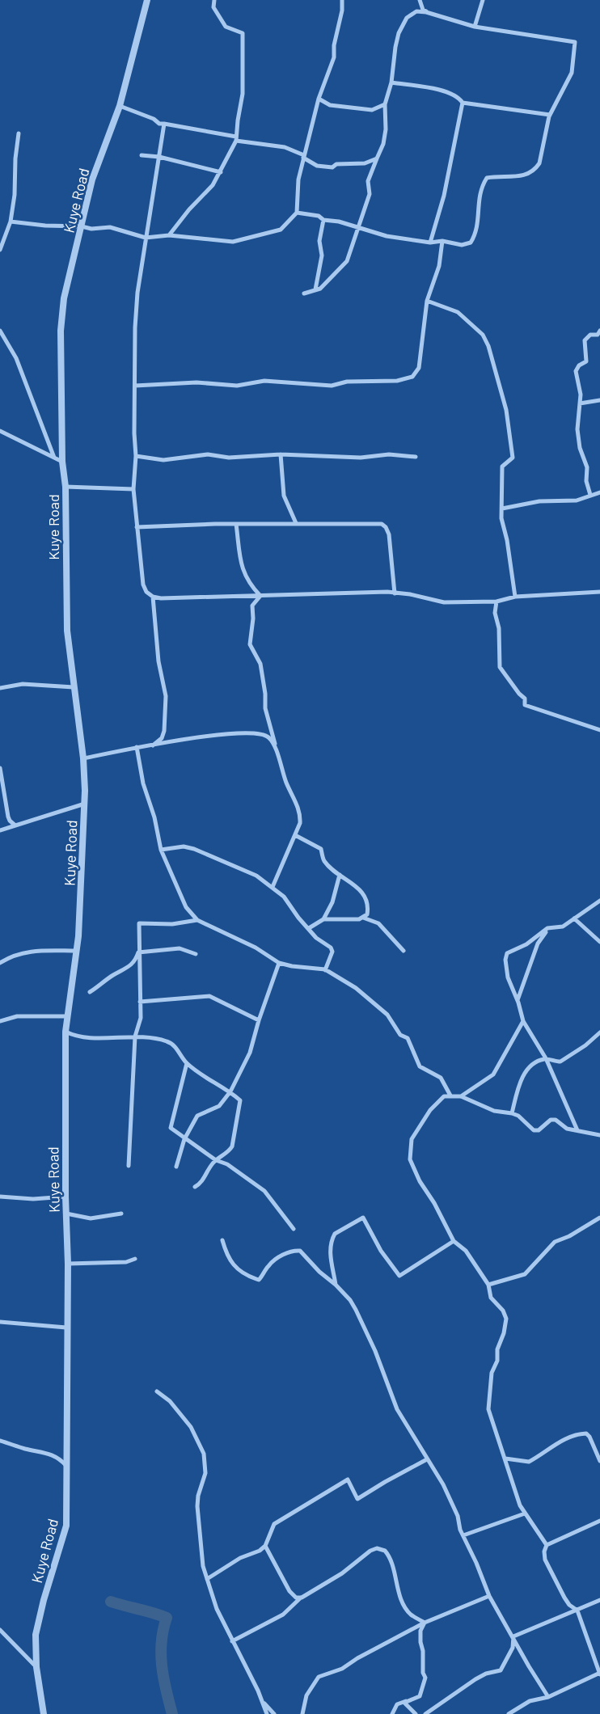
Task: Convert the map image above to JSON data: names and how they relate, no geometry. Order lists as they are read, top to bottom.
{
  "streets": {
    "street": ["Kuye Road"]
  }
}
